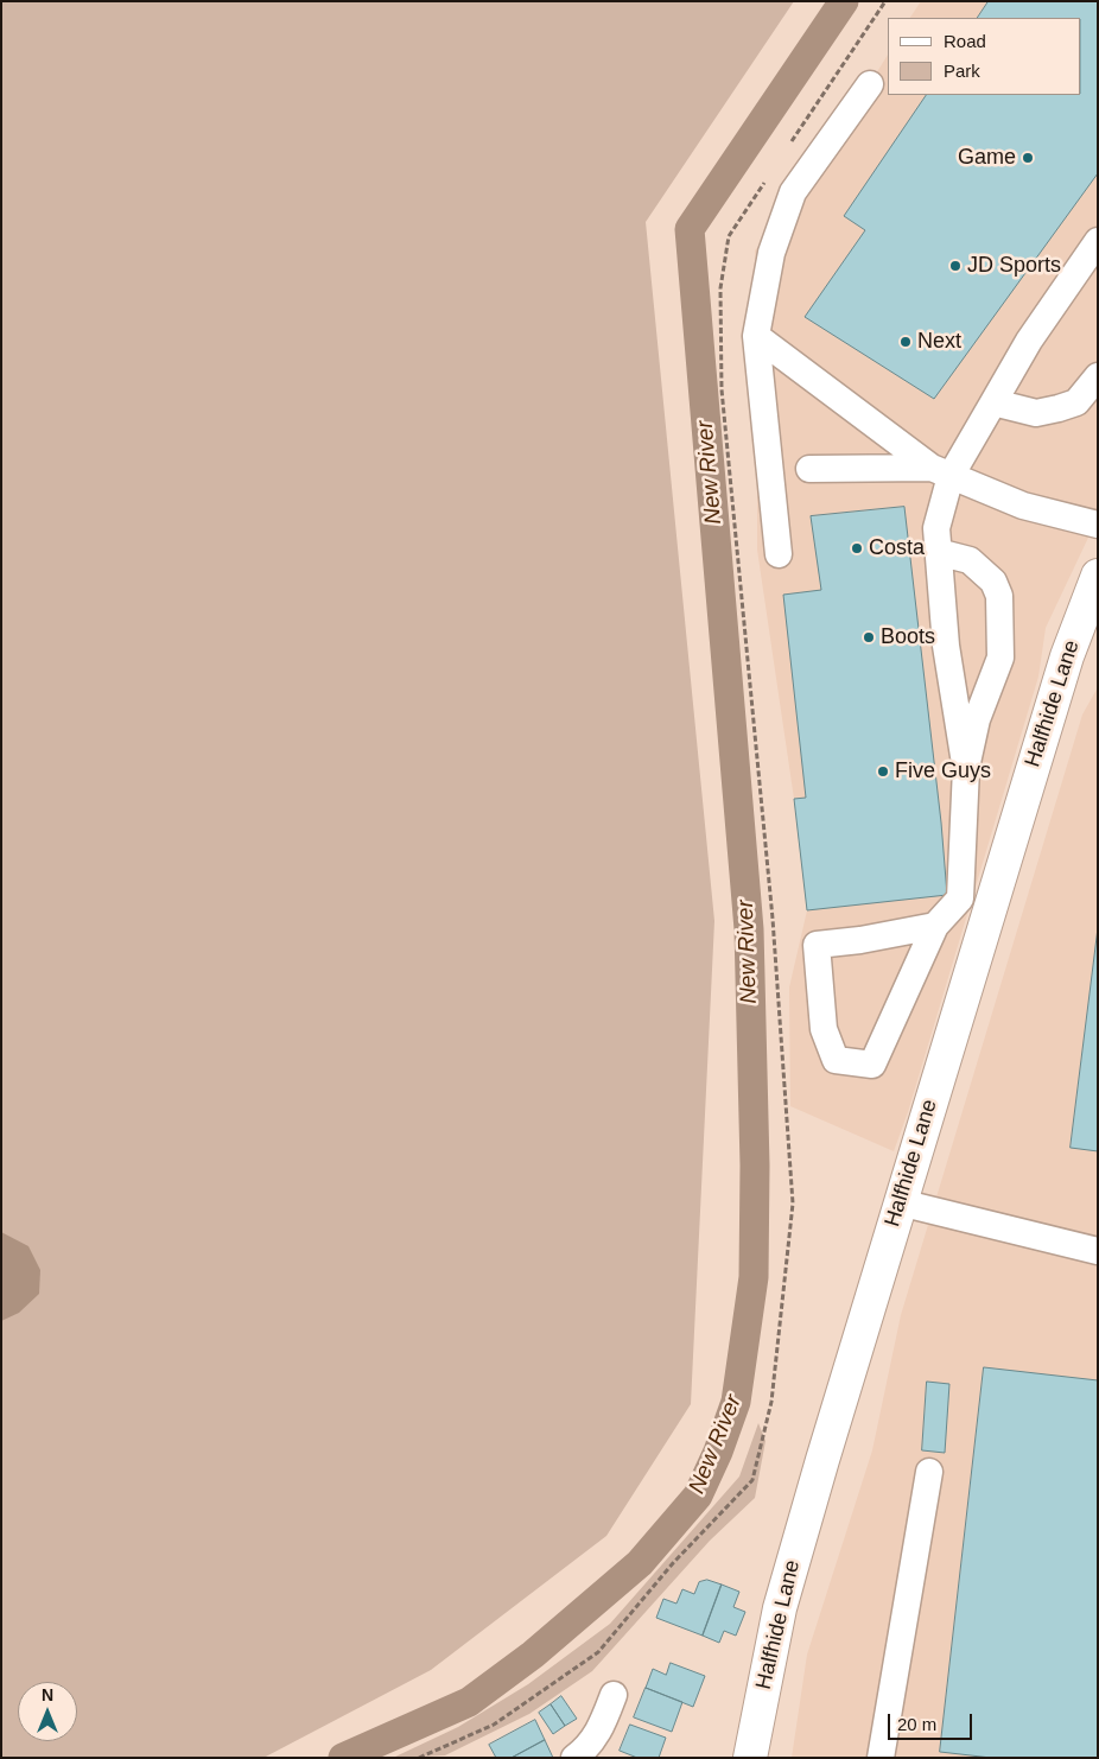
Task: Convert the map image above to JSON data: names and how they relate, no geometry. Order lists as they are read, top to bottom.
{
  "streets": {
    "main road": ["Halfhide Lane"]
  },
  "water": ["New River"],
  "places": [
    "Game",
    "JD Sports",
    "Next",
    "Costa",
    "Boots",
    "Five Guys"
  ],
  "legend": ["Road", "Park"],
  "scale_bar": "20 m",
  "north": "top"
}
